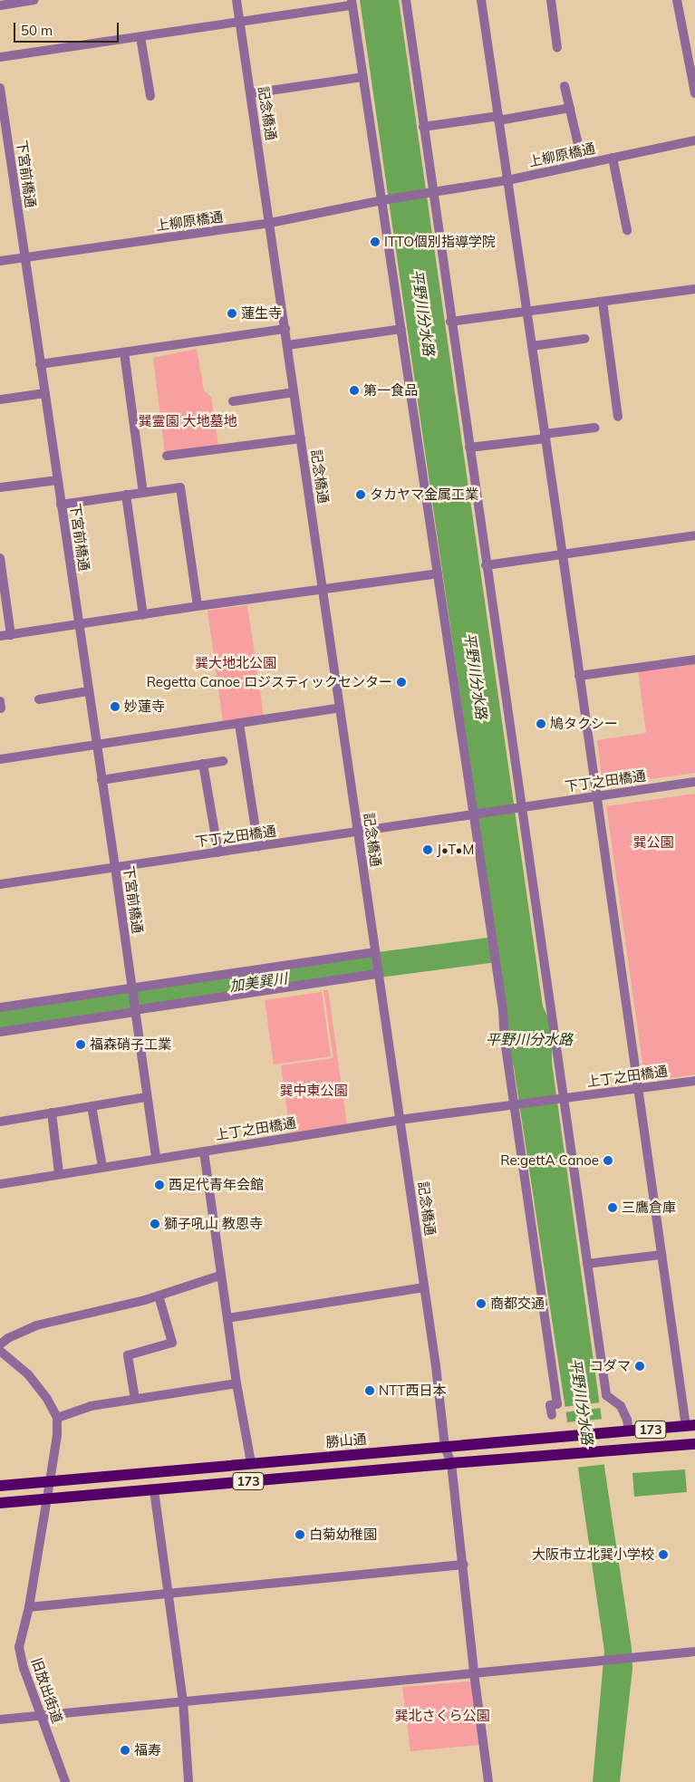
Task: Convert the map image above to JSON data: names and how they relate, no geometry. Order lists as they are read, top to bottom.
{
  "streets": {
    "main road": ["173", "勝山通"],
    "street": [
      "記念橋通",
      "上柳原橋通",
      "下宮前橋通",
      "下丁之田橋通",
      "上丁之田橋通",
      "旧放出街道"
    ]
  },
  "crossings": [
    ["記念橋通", "上柳原橋通"],
    ["記念橋通", "下丁之田橋通"],
    ["記念橋通", "上丁之田橋通"],
    ["記念橋通", "173"],
    ["記念橋通", "勝山通"],
    ["上柳原橋通", "下宮前橋通"],
    ["下宮前橋通", "下丁之田橋通"],
    ["173", "旧放出街道"],
    ["勝山通", "旧放出街道"]
  ],
  "water": ["平野川分水路", "加美巽川"],
  "parks": [
    "巽霊園 大地墓地",
    "巽大地北公園",
    "巽公園",
    "巽中東公園",
    "巽北さくら公園"
  ],
  "places": [
    "ITTO個別指導学院",
    "蓮生寺",
    "第一食品",
    "タカヤマ金属工業",
    "Regetta Canoe ロジスティックセンター",
    "妙蓮寺",
    "鳩タクシー",
    "J•T•M",
    "福森硝子工業",
    "Re:gettA Canoe",
    "西足代青年会館",
    "三鷹倉庫",
    "獅子吼山 教恩寺",
    "商都交通",
    "コダマ",
    "NTT西日本",
    "白菊幼稚園",
    "大阪市立北巽小学校",
    "福寿"
  ],
  "scale_bar": "50 m"
}
